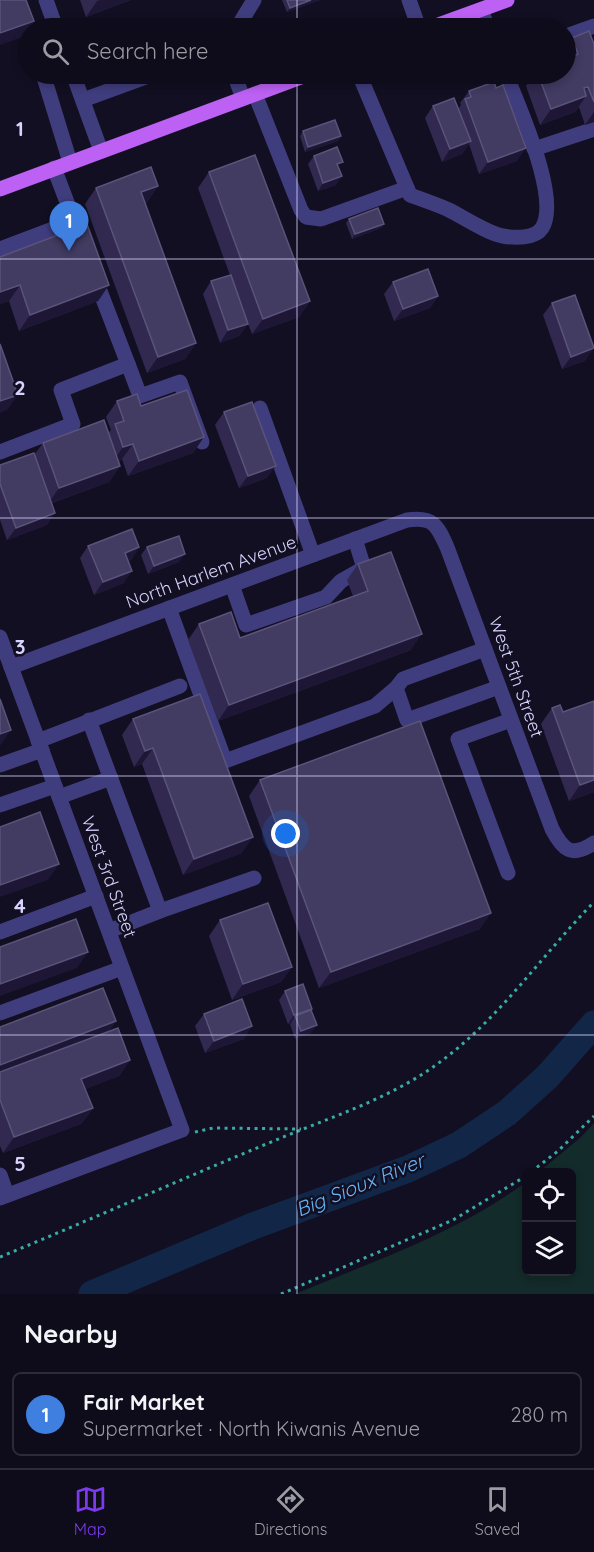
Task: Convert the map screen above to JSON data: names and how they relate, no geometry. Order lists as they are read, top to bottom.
{
  "streets": {
    "street": ["North Harlem Avenue", "West 5th Street", "West 3rd Street"]
  },
  "crossings": [
    ["North Harlem Avenue", "West 5th Street"],
    ["North Harlem Avenue", "West 3rd Street"]
  ],
  "water": ["Big Sioux River"],
  "page": {
    "search": "Search here",
    "pins": "1",
    "heading": "Nearby",
    "list": [
      {
        "mark": "1",
        "name": "Fair Market",
        "note": "Supermarket · North Kiwanis Avenue",
        "value": "280 m"
      }
    ],
    "nav": ["Map", "Directions", "Saved"]
  },
  "grid": {
    "rows": [
      "1",
      "2",
      "3",
      "4",
      "5"
    ]
  }
}
